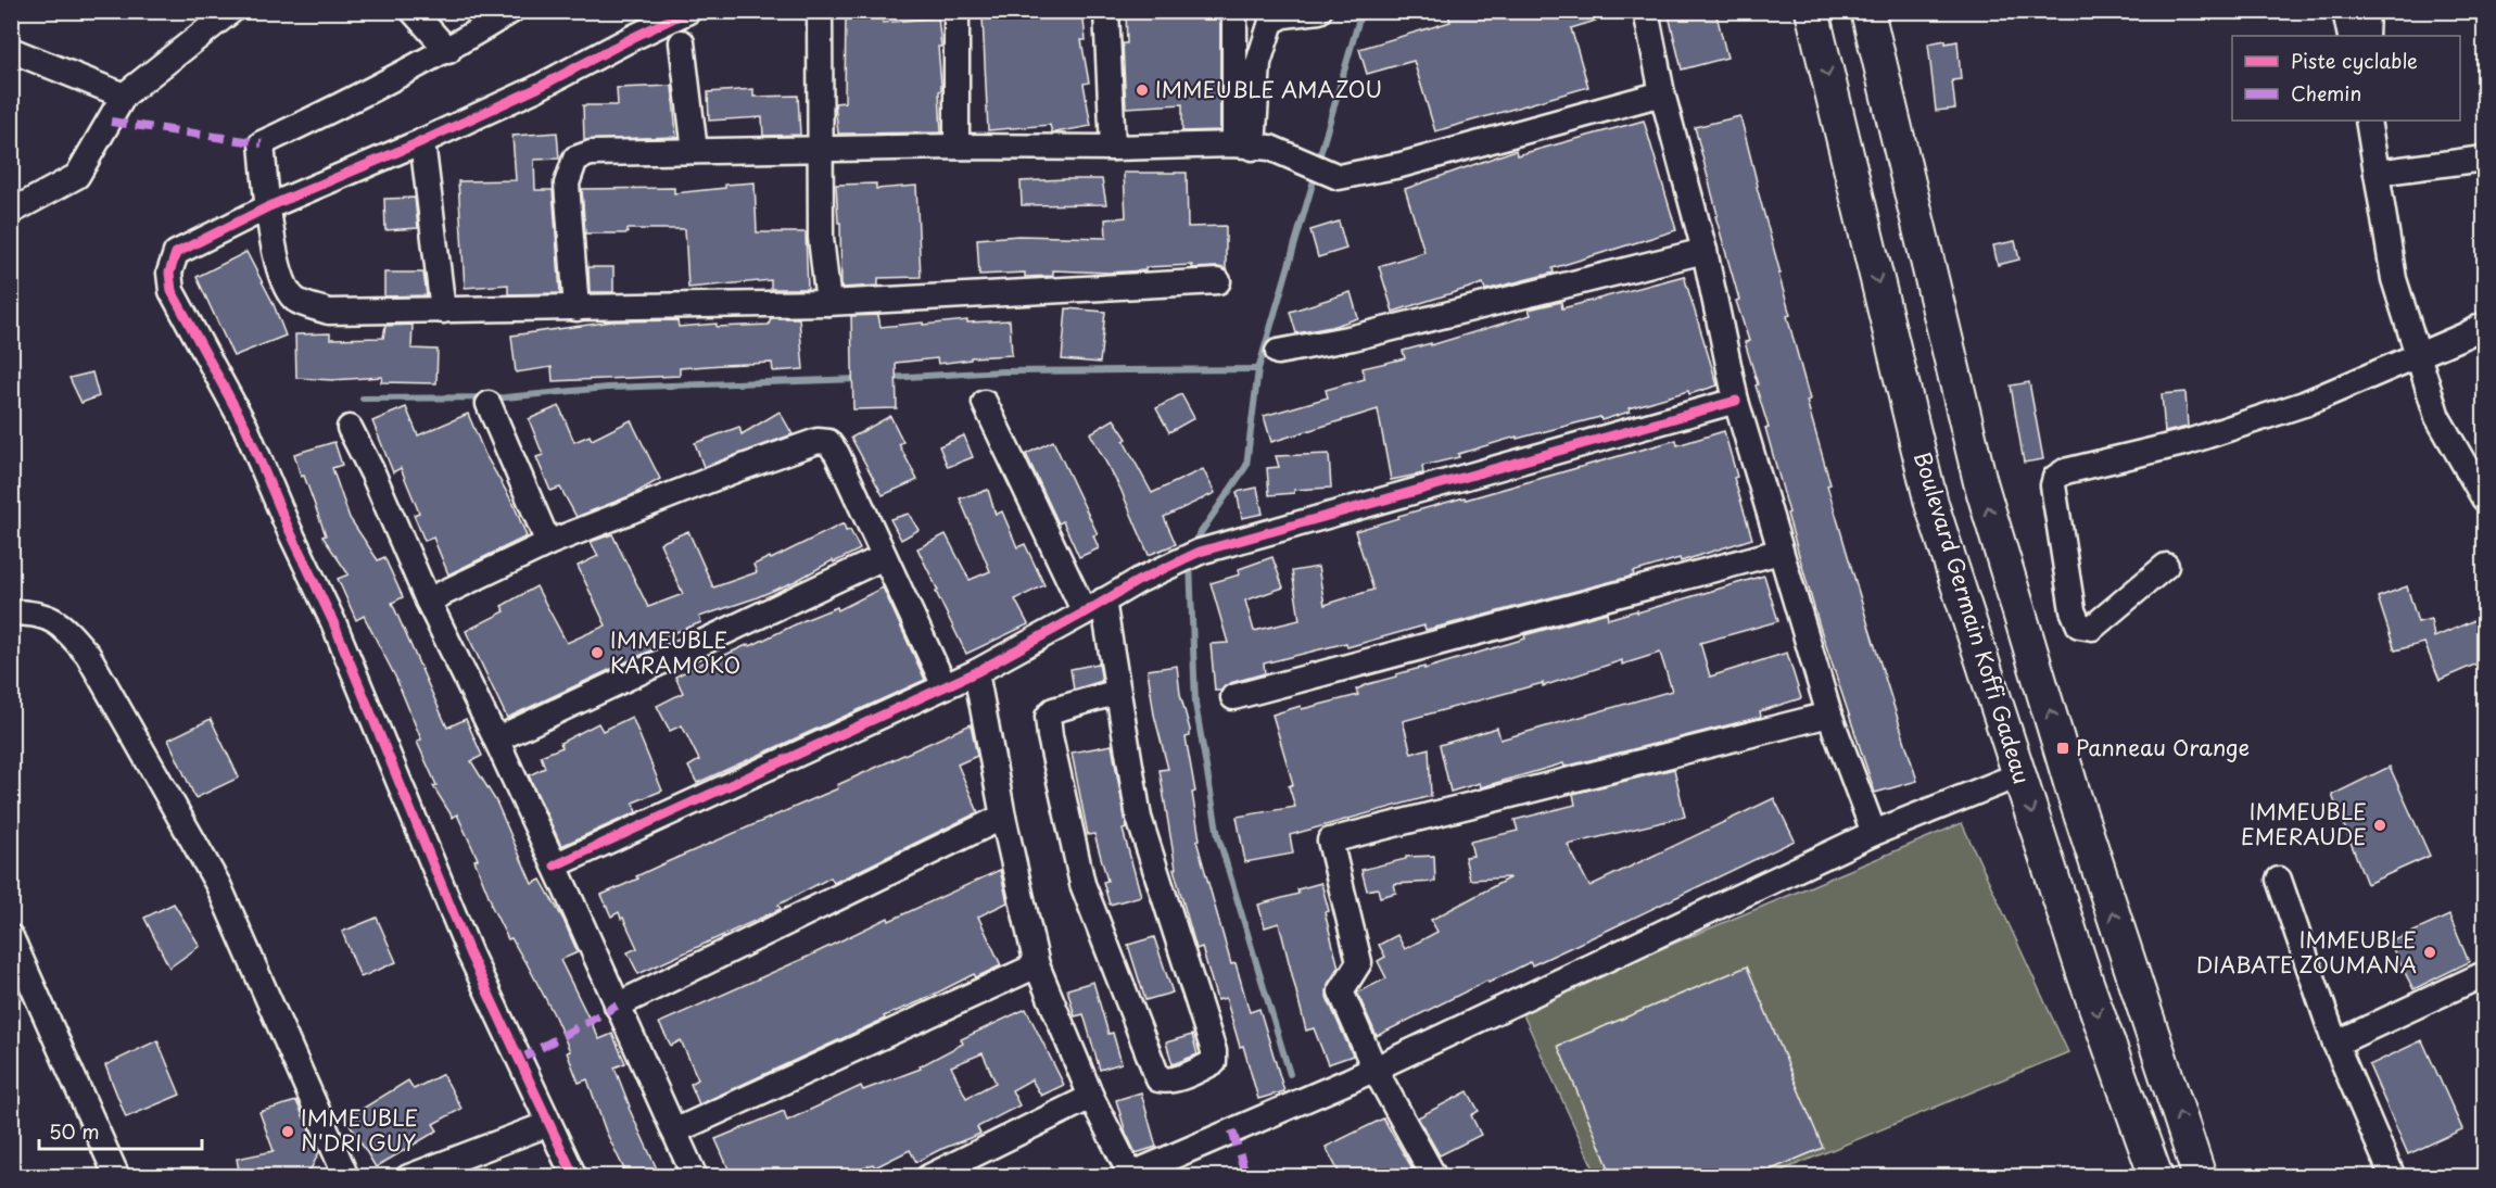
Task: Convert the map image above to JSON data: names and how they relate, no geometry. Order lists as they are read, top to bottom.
{
  "streets": {
    "main road": ["Boulevard Germain Koffi Gadeau"]
  },
  "places": {
    "other": [
      "IMMEUBLE AMAZOU",
      "IMMEUBLE KARAMOKO",
      "IMMEUBLE EMERAUDE",
      "IMMEUBLE DIABATE ZOUMANA",
      "IMMEUBLE N'DRI GUY"
    ],
    "transit": ["Panneau Orange"]
  },
  "legend": ["Piste cyclable", "Chemin"],
  "scale_bar": "50 m"
}
